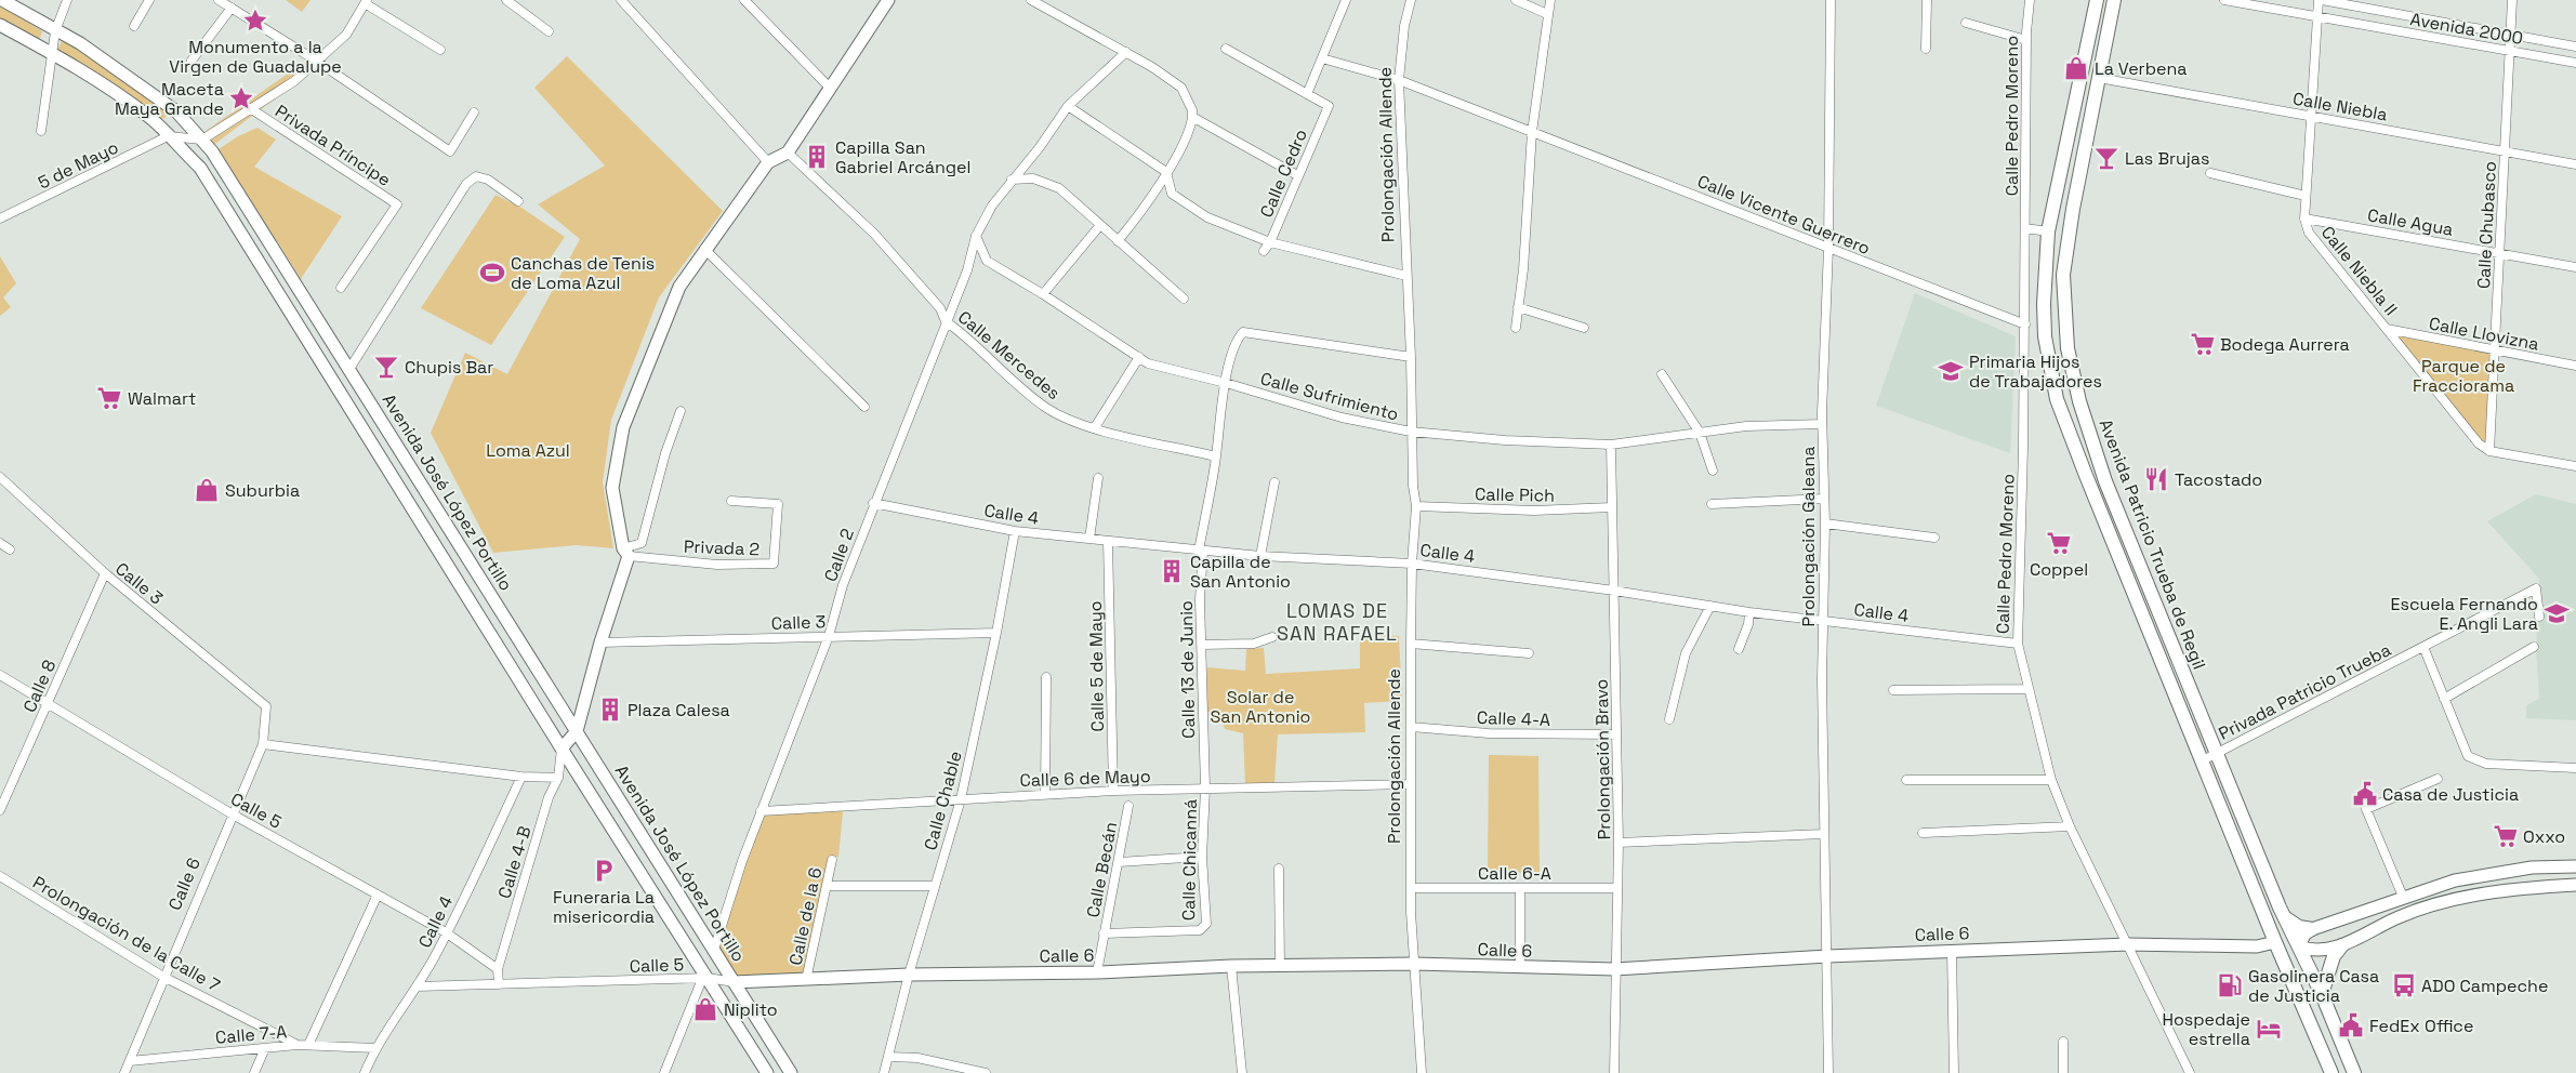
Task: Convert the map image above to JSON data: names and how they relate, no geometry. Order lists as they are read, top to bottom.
{
  "streets": {
    "main road": ["Avenida Patricio Trueba de Regil"],
    "street": [
      "Avenida 2000",
      "Calle Niebla",
      "Calle Pedro Moreno",
      "Privada Príncipe",
      "Prolongación Allende",
      "5 de Mayo",
      "Calle Cedro",
      "Calle Vicente Guerrero",
      "Calle Agua",
      "Calle Chubasco",
      "Calle Niebla II",
      "Calle Llovizna",
      "Calle Mercedes",
      "Calle Sufrimiento",
      "Avenida José López Portillo",
      "Calle Pich",
      "Calle 4",
      "Prolongación Galeana",
      "Privada 2",
      "Calle 2",
      "Calle 3",
      "Calle 5 de Mayo",
      "Calle 13 de Junio",
      "Calle 8",
      "Privada Patricio Trueba",
      "Calle 4-A",
      "Prolongación Bravo",
      "Calle 6 de Mayo",
      "Calle Chable",
      "Calle 5",
      "Calle Chicanná",
      "Calle 4-B",
      "Calle Becán",
      "Calle 6-A",
      "Calle 6",
      "Calle de la 6",
      "Prolongación de la Calle 7",
      "Calle 7-A"
    ]
  },
  "crossings": [
    ["Avenida 2000", "Calle Chubasco"],
    ["Avenida 2000", "Calle Niebla II"],
    ["Calle Niebla", "Calle Chubasco"],
    ["Calle Niebla", "Calle Niebla II"],
    ["Calle Niebla", "Avenida Patricio Trueba de Regil"],
    ["Calle Pedro Moreno", "Calle Vicente Guerrero"],
    ["Calle Pedro Moreno", "Calle 4"],
    ["Calle Pedro Moreno", "Calle 6"],
    ["Prolongación Allende", "Calle Cedro"],
    ["Prolongación Allende", "Calle Vicente Guerrero"],
    ["Prolongación Allende", "Calle Sufrimiento"],
    ["Prolongación Allende", "Calle Pich"],
    ["Prolongación Allende", "Calle 4"],
    ["Prolongación Allende", "Calle 13 de Junio"],
    ["Prolongación Allende", "Calle 4-A"],
    ["Prolongación Allende", "Calle 6 de Mayo"],
    ["Prolongación Allende", "Calle 6-A"],
    ["Prolongación Allende", "Calle 6"],
    ["Calle Vicente Guerrero", "Prolongación Galeana"],
    ["Calle Agua", "Calle Chubasco"],
    ["Calle Agua", "Calle Niebla II"],
    ["Calle Chubasco", "Calle Niebla II"],
    ["Calle Chubasco", "Calle Llovizna"],
    ["Calle Niebla II", "Calle Llovizna"],
    ["Calle Mercedes", "Calle 2"],
    ["Calle Mercedes", "Calle 13 de Junio"],
    ["Calle Sufrimiento", "Prolongación Galeana"],
    ["Calle Sufrimiento", "Calle 2"],
    ["Calle Sufrimiento", "Calle 13 de Junio"],
    ["Calle Sufrimiento", "Prolongación Bravo"],
    ["Avenida José López Portillo", "Calle 2"],
    ["Avenida José López Portillo", "Calle 5"],
    ["Avenida José López Portillo", "Calle 6"],
    ["Calle Pich", "Prolongación Bravo"],
    ["Calle 4", "Prolongación Galeana"],
    ["Calle 4", "Calle 2"],
    ["Calle 4", "Calle 5 de Mayo"],
    ["Calle 4", "Calle 13 de Junio"],
    ["Calle 4", "Prolongación Bravo"],
    ["Calle 4", "Calle Chable"],
    ["Calle 4", "Calle 5"],
    ["Calle 4", "Calle 7-A"],
    ["Prolongación Galeana", "Calle 6"],
    ["Avenida Patricio Trueba de Regil", "Privada Patricio Trueba"],
    ["Avenida Patricio Trueba de Regil", "Calle 6"],
    ["Calle 2", "Calle 3"],
    ["Calle 2", "Calle 6 de Mayo"],
    ["Calle 3", "Calle 8"],
    ["Calle 3", "Calle Chable"],
    ["Calle 3", "Calle 6"],
    ["Calle 5 de Mayo", "Calle 6 de Mayo"],
    ["Calle 13 de Junio", "Calle 6 de Mayo"],
    ["Calle 13 de Junio", "Calle Chicanná"],
    ["Calle 8", "Calle 5"],
    ["Calle 4-A", "Prolongación Bravo"],
    ["Prolongación Bravo", "Calle 6-A"],
    ["Prolongación Bravo", "Calle 6"],
    ["Calle 6 de Mayo", "Calle Chable"],
    ["Calle 6 de Mayo", "Calle Chicanná"],
    ["Calle Chable", "Calle 6"],
    ["Calle 5", "Calle 4-B"],
    ["Calle 5", "Calle 6"],
    ["Calle Chicanná", "Calle Becán"],
    ["Calle Becán", "Calle 6"],
    ["Calle 6", "Calle de la 6"],
    ["Calle 6", "Prolongación de la Calle 7"],
    ["Calle 6", "Calle 7-A"],
    ["Prolongación de la Calle 7", "Calle 7-A"]
  ],
  "districts": ["LOMAS DE SAN RAFAEL"],
  "parks": ["Parque de Fracciorama", "Loma Azul", "Solar de San Antonio"],
  "places": {
    "place": ["Monumento a la Virgen de Guadalupe", "Maceta Maya Grande"],
    "shop": ["La Verbena", "Suburbia", "Niplito"],
    "building": ["Capilla San Gabriel Arcángel", "Capilla de San Antonio", "Plaza Calesa"],
    "bar": ["Las Brujas", "Chupis Bar"],
    "sports": ["Canchas de Tenis de Loma Azul"],
    "supermarket": [
      "Bodega Aurrera",
      "Walmart",
      "Coppel",
      "Oxxo"
    ],
    "school or university": ["Primaria Hijos de Trabajadores", "Escuela Fernando E. Angli Lara"],
    "restaurant": ["Tacostado"],
    "public building": ["Casa de Justicia", "FedEx Office"],
    "parking": ["Funeraria La misericordia"],
    "fuel station": ["Gasolinera Casa de Justicia"],
    "bus stop": ["ADO Campeche"],
    "hotel": ["Hospedaje estrella"]
  }
}
